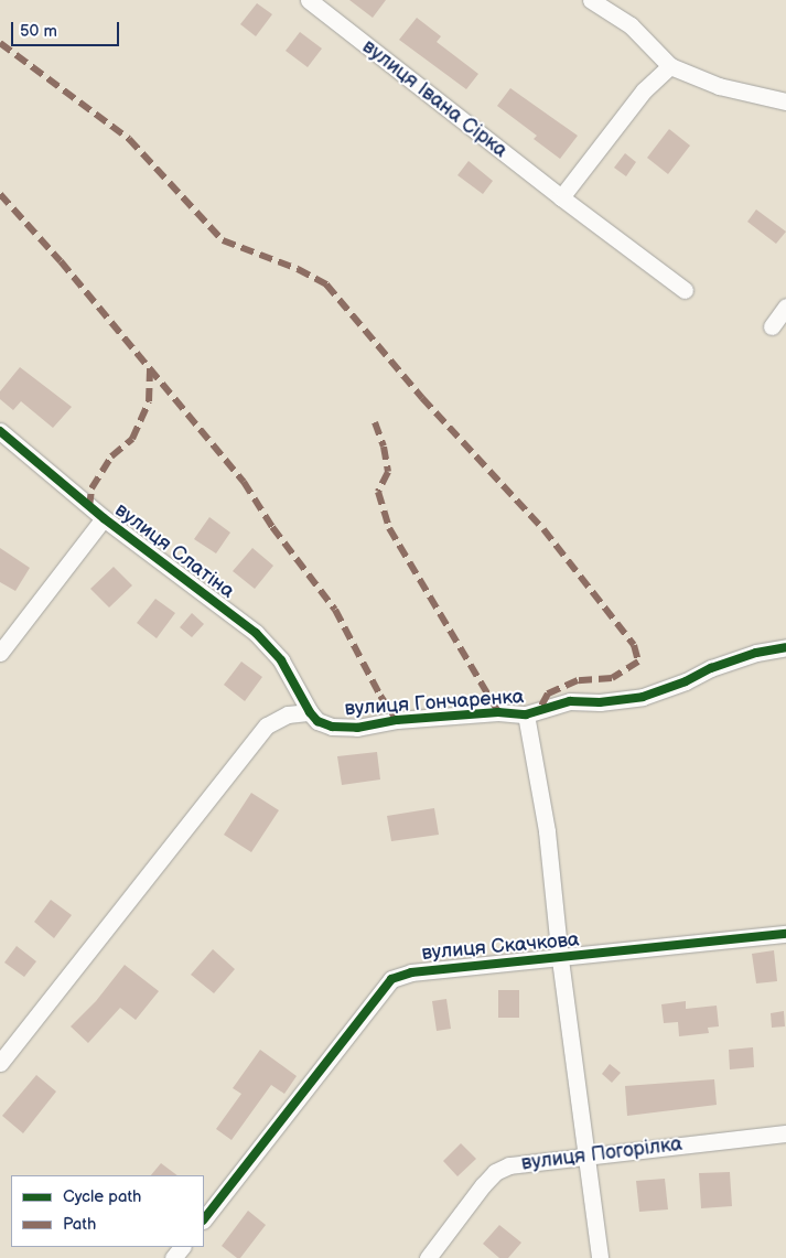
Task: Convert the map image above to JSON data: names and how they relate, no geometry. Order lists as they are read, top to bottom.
{
  "streets": {
    "street": [
      "вулиця Івана Сірка",
      "вулиця Слатіна",
      "вулиця Гончаренка",
      "вулиця Скачкова",
      "вулиця Погорілка"
    ]
  },
  "crossings": [
    ["вулиця Слатіна", "вулиця Гончаренка"]
  ],
  "legend": ["Cycle path", "Path"],
  "scale_bar": "50 m"
}
